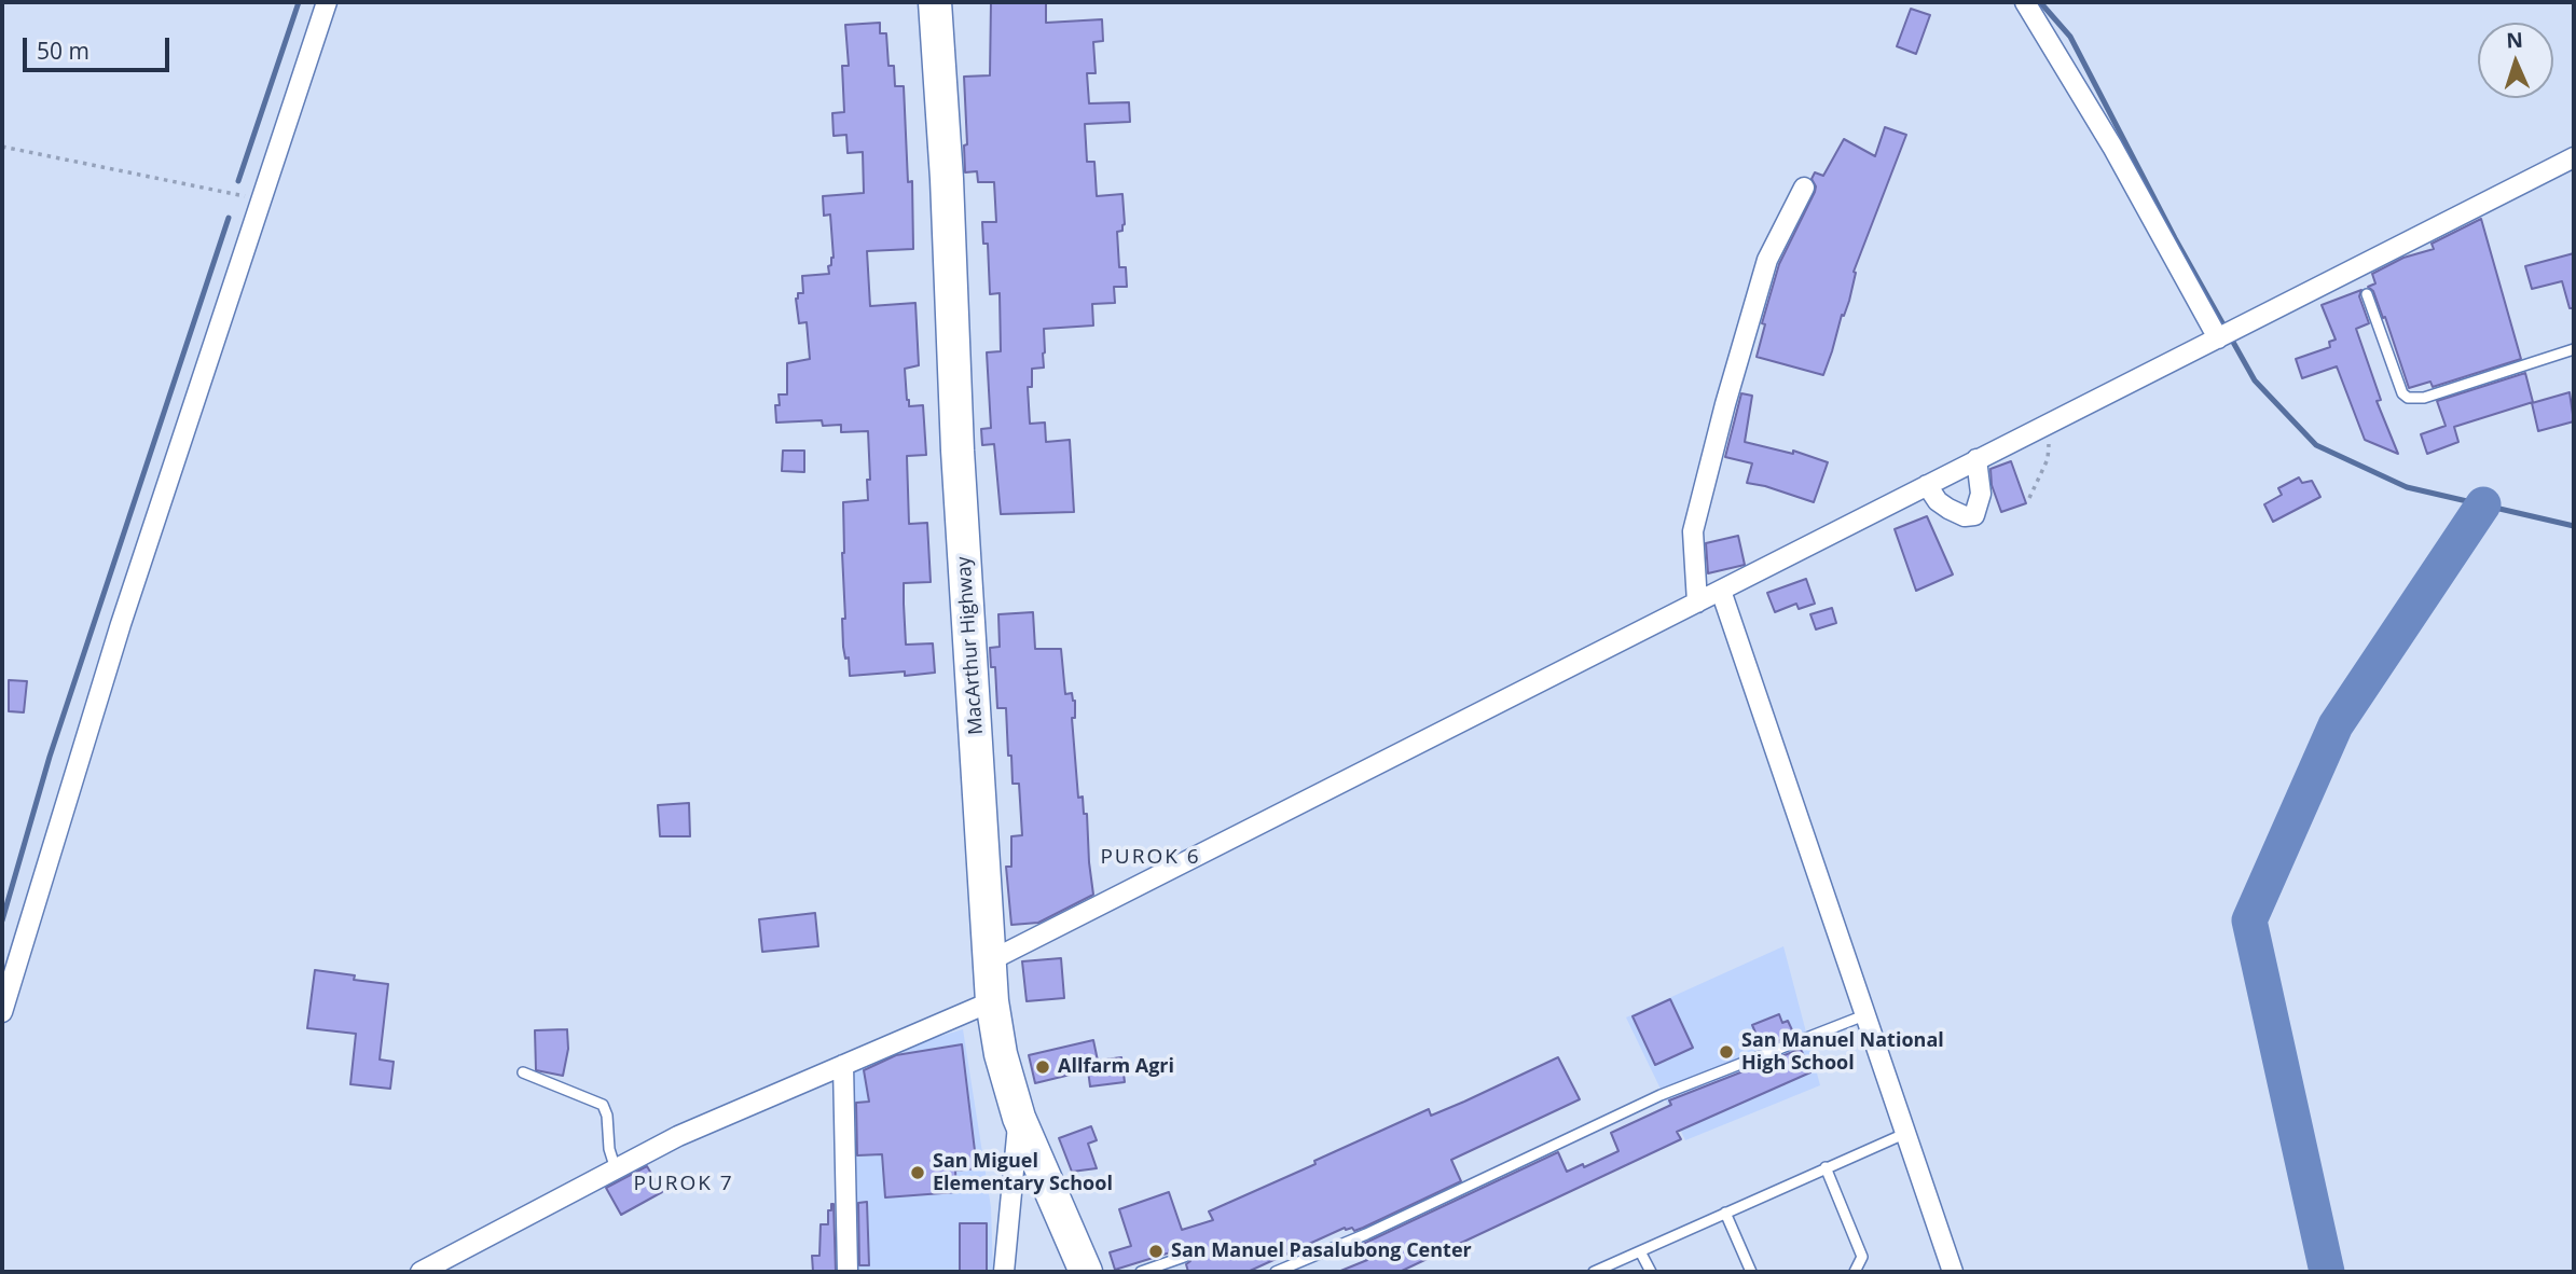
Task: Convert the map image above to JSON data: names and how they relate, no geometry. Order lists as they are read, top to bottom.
{
  "streets": {
    "highway": ["MacArthur Highway"]
  },
  "districts": ["PUROK 6", "PUROK 7"],
  "places": [
    "San Manuel National High School",
    "Allfarm Agri",
    "San Miguel Elementary School",
    "San Manuel Pasalubong Center"
  ],
  "scale_bar": "50 m",
  "north": "top"
}
